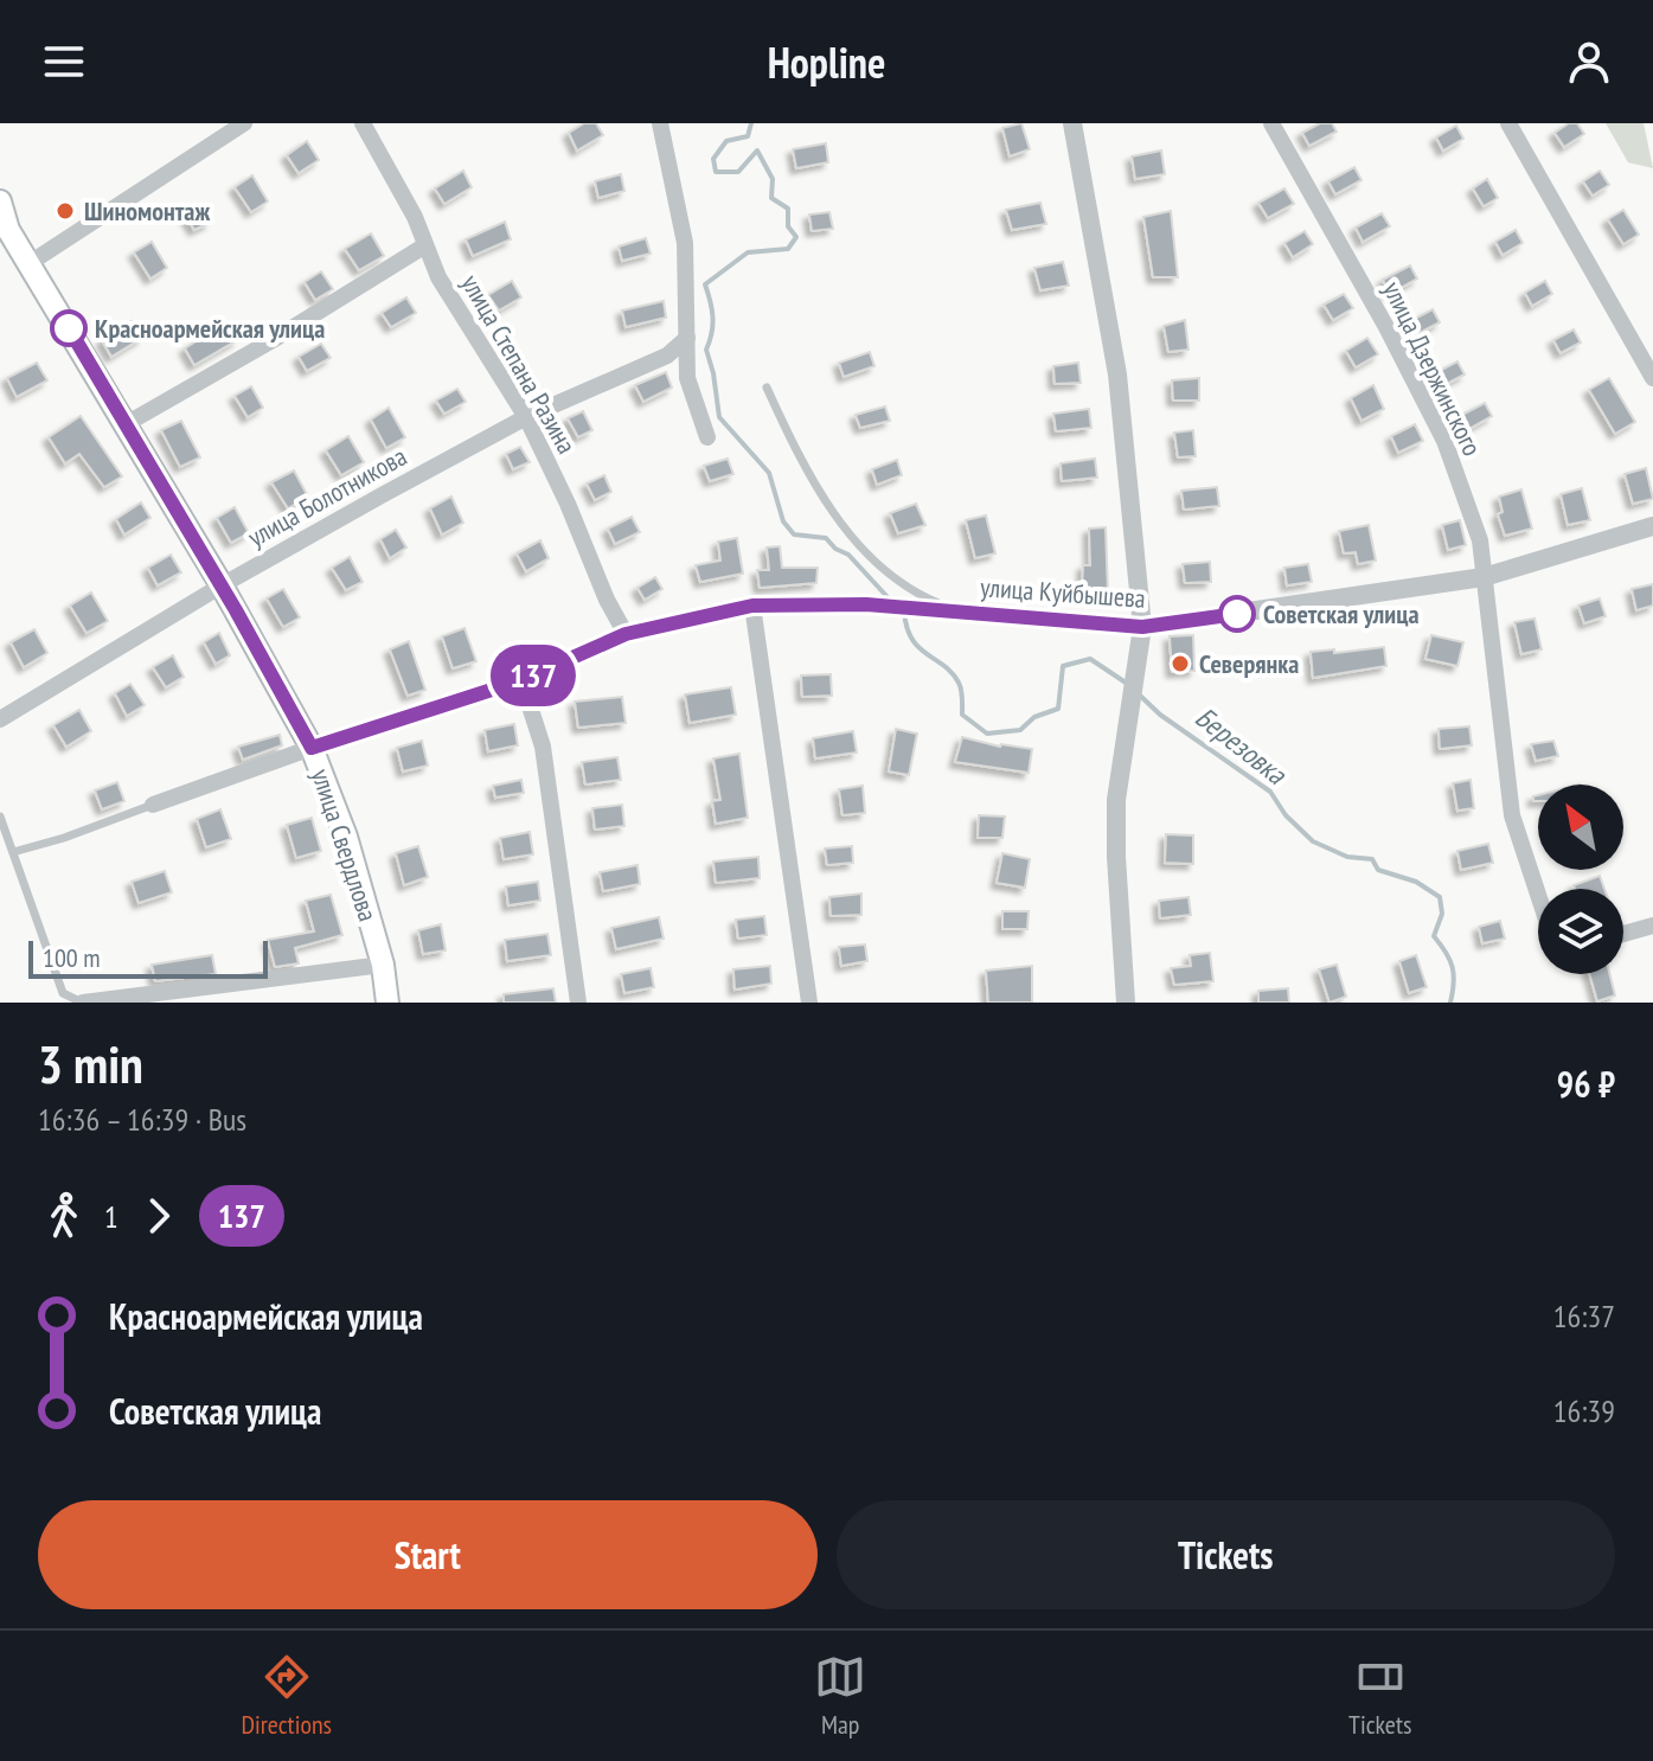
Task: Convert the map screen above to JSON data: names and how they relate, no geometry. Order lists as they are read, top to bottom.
{
  "streets": {
    "main road": ["улица Свердлова"],
    "street": [
      "улица Степана Разина",
      "улица Дзержинского",
      "улица Болотникова",
      "улица Куйбышева"
    ]
  },
  "crossings": [
    ["улица Степана Разина", "улица Болотникова"],
    ["улица Степана Разина", "улица Куйбышева"],
    ["улица Дзержинского", "улица Куйбышева"],
    ["улица Болотникова", "улица Свердлова"],
    ["улица Куйбышева", "улица Свердлова"]
  ],
  "water": ["Березовка"],
  "places": [
    "Шиномонтаж",
    "Красноармейская улица",
    "Советская улица",
    "Северянка"
  ],
  "lines": ["bus line 137"],
  "scale_bar": "100 m",
  "north": "top left",
  "page": {
    "header": "Hopline",
    "on_map": "137",
    "scale": "100 m",
    "heading": ["3 min", "16:36 – 16:39 · Bus", "96 ₽"],
    "legs": ["1", "137"],
    "list": [
      {
        "name": "Красноармейская улица",
        "value": "16:37"
      },
      {
        "name": "Советская улица",
        "value": "16:39"
      }
    ],
    "buttons": ["Start", "Tickets"],
    "tabs": ["Directions", "Map", "Tickets"]
  }
}
